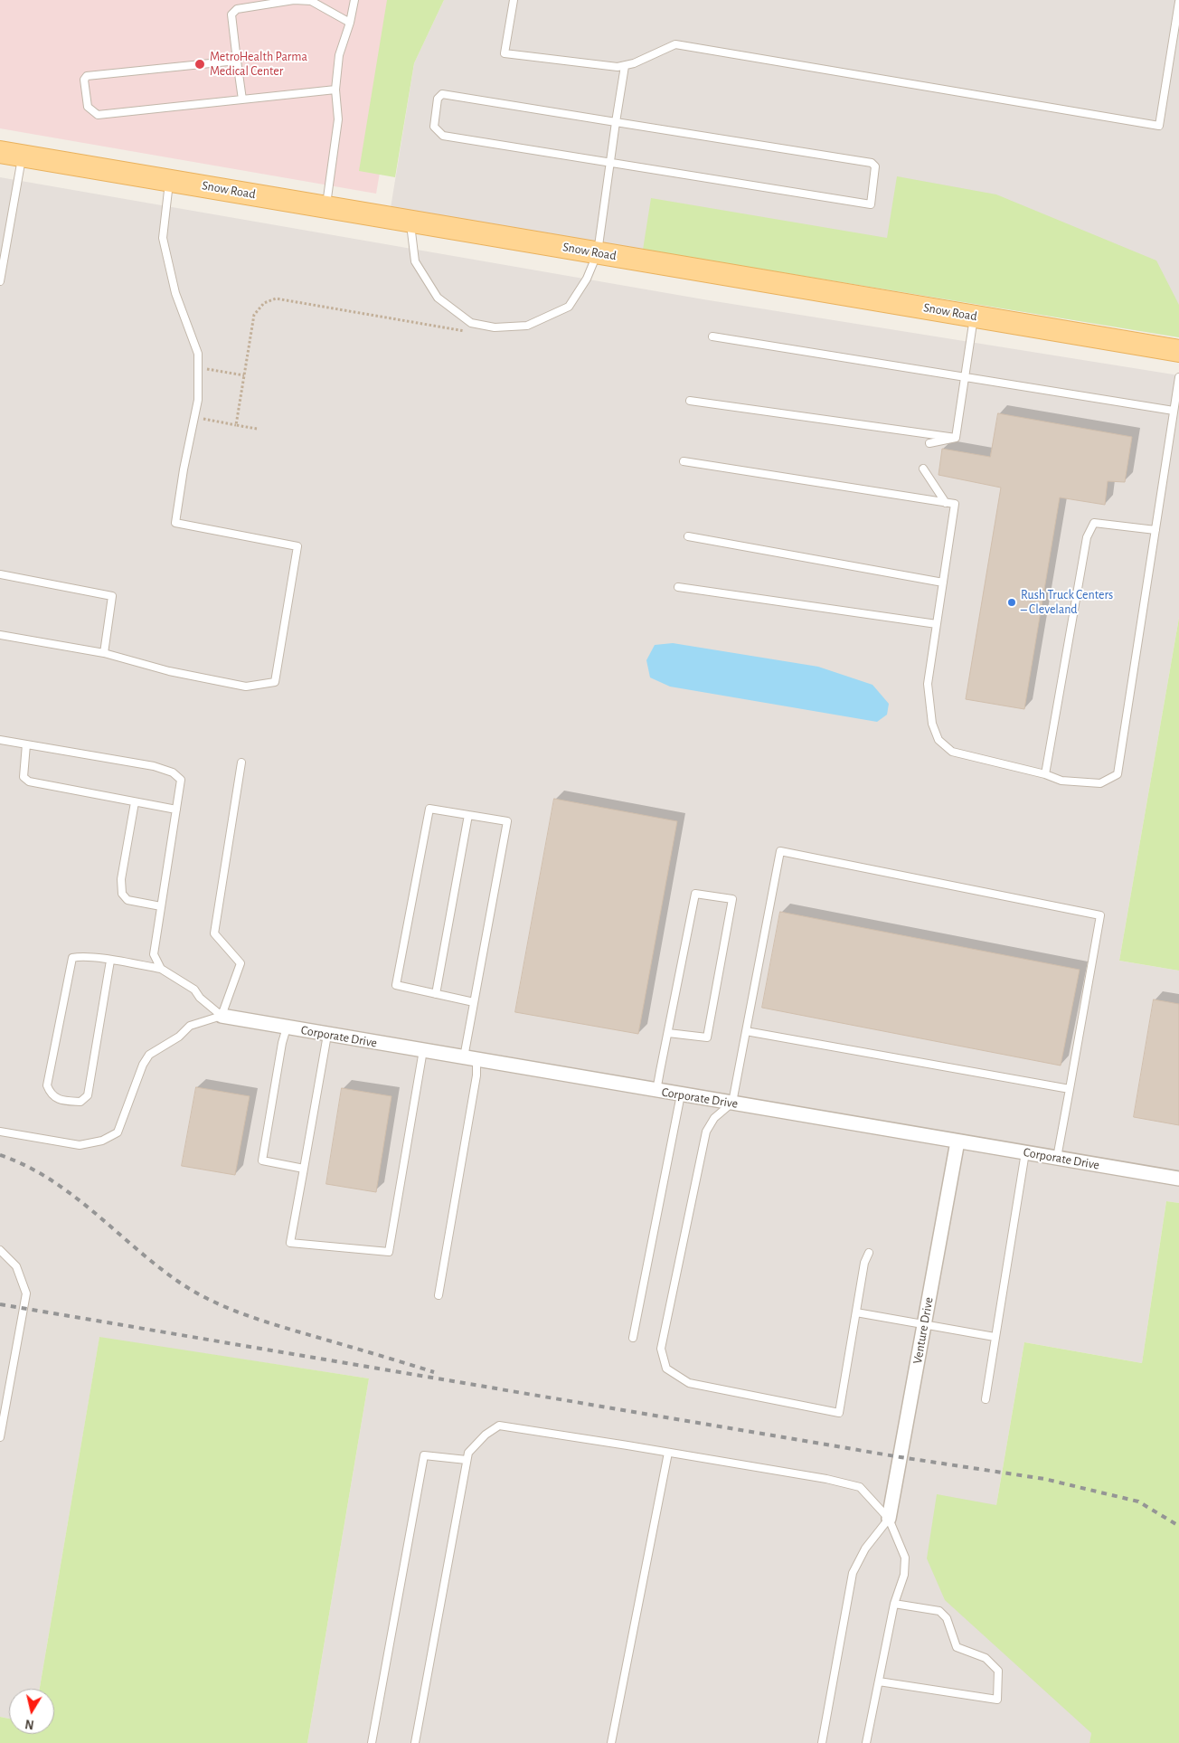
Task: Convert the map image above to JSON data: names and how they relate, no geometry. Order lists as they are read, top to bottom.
{
  "streets": {
    "main road": ["Snow Road"],
    "street": ["Corporate Drive", "Venture Drive"]
  },
  "crossings": [
    ["Corporate Drive", "Venture Drive"]
  ],
  "places": ["MetroHealth Parma Medical Center", "Rush Truck Centers – Cleveland"],
  "north": "bottom"
}
